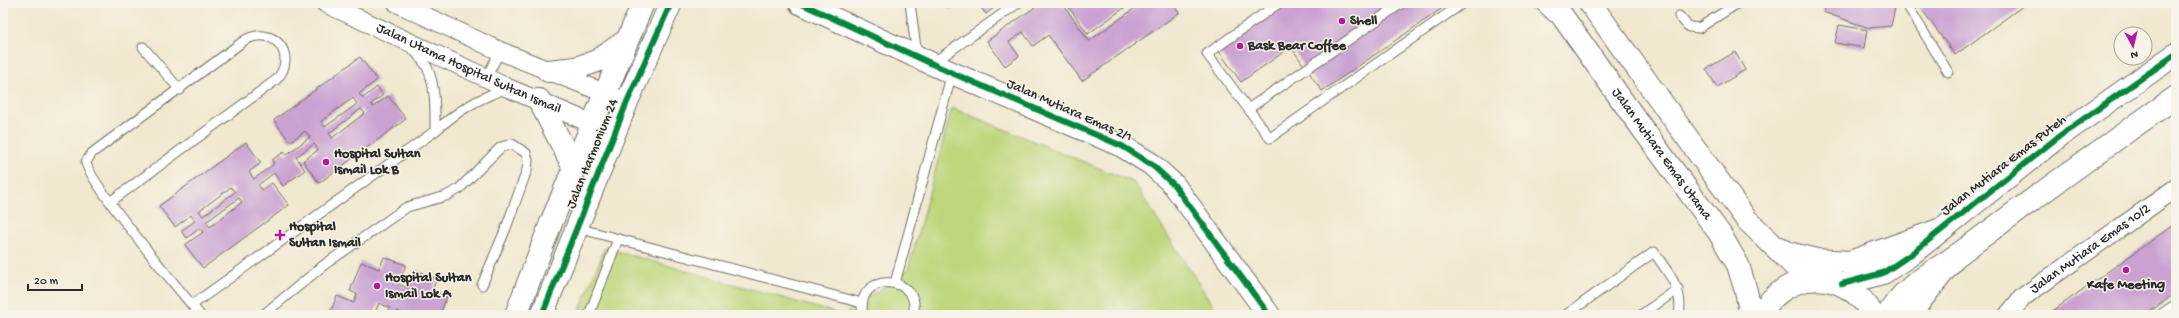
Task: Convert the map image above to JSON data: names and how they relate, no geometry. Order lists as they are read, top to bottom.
{
  "streets": {
    "street": [
      "Jalan Utama Hospital Sultan Ismail",
      "Jalan Mutiara Emas 2/1",
      "Jalan Harmonium 24",
      "Jalan Mutiara Emas Utama",
      "Jalan Mutiara Emas Puteh",
      "Jalan Mutiara Emas 10/2"
    ]
  },
  "crossings": [
    ["Jalan Utama Hospital Sultan Ismail", "Jalan Harmonium 24"]
  ],
  "places": {
    "other": [
      "Shell",
      "Bask Bear Coffee",
      "Hospital Sultan Ismail Lok B",
      "Kafe Meeting",
      "Hospital Sultan Ismail Lok A"
    ],
    "health": ["Hospital Sultan Ismail"]
  },
  "scale_bar": "20 m",
  "north": "bottom"
}
